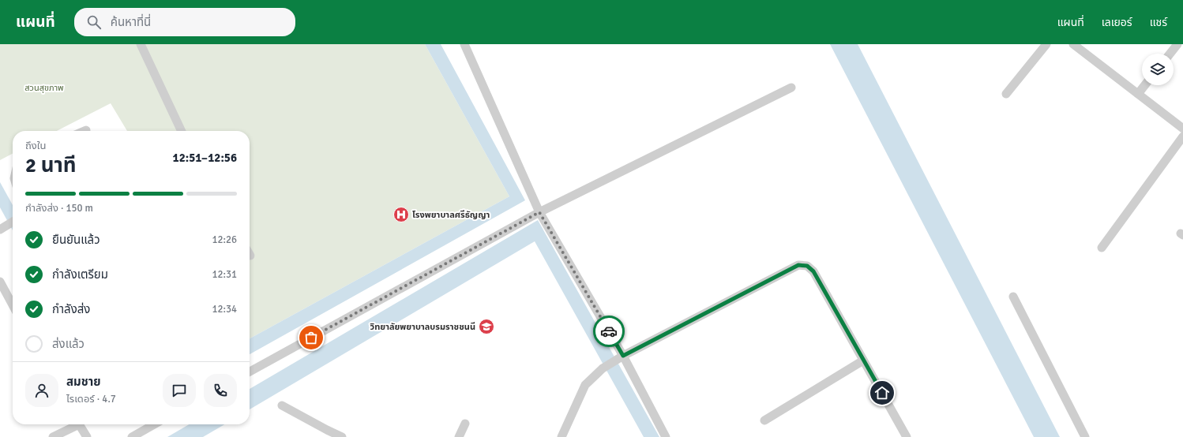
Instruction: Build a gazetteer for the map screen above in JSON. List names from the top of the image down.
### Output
{
  "parks": ["สวนสุขภาพ"],
  "places": {
    "hospital": ["โรงพยาบาลศรีธัญญา"],
    "school or university": ["วิทยาลัยพยาบาลบรมราชชนนี"]
  },
  "page": {
    "header": "แผนที่",
    "search": "ค้นหาที่นี่",
    "nav": ["แผนที่", "เลเยอร์", "แชร์"],
    "heading": ["2 นาที", "ถึงใน", "12:51–12:56"],
    "panel": ["สมชาย", "ไรเดอร์ · 4.7"],
    "bar": "กำลังส่ง · 150 m",
    "list": [
      ["ยืนยันแล้ว", "12:26"],
      ["กำลังเตรียม", "12:31"],
      ["กำลังส่ง", "12:34"],
      "ส่งแล้ว"
    ]
  }
}
